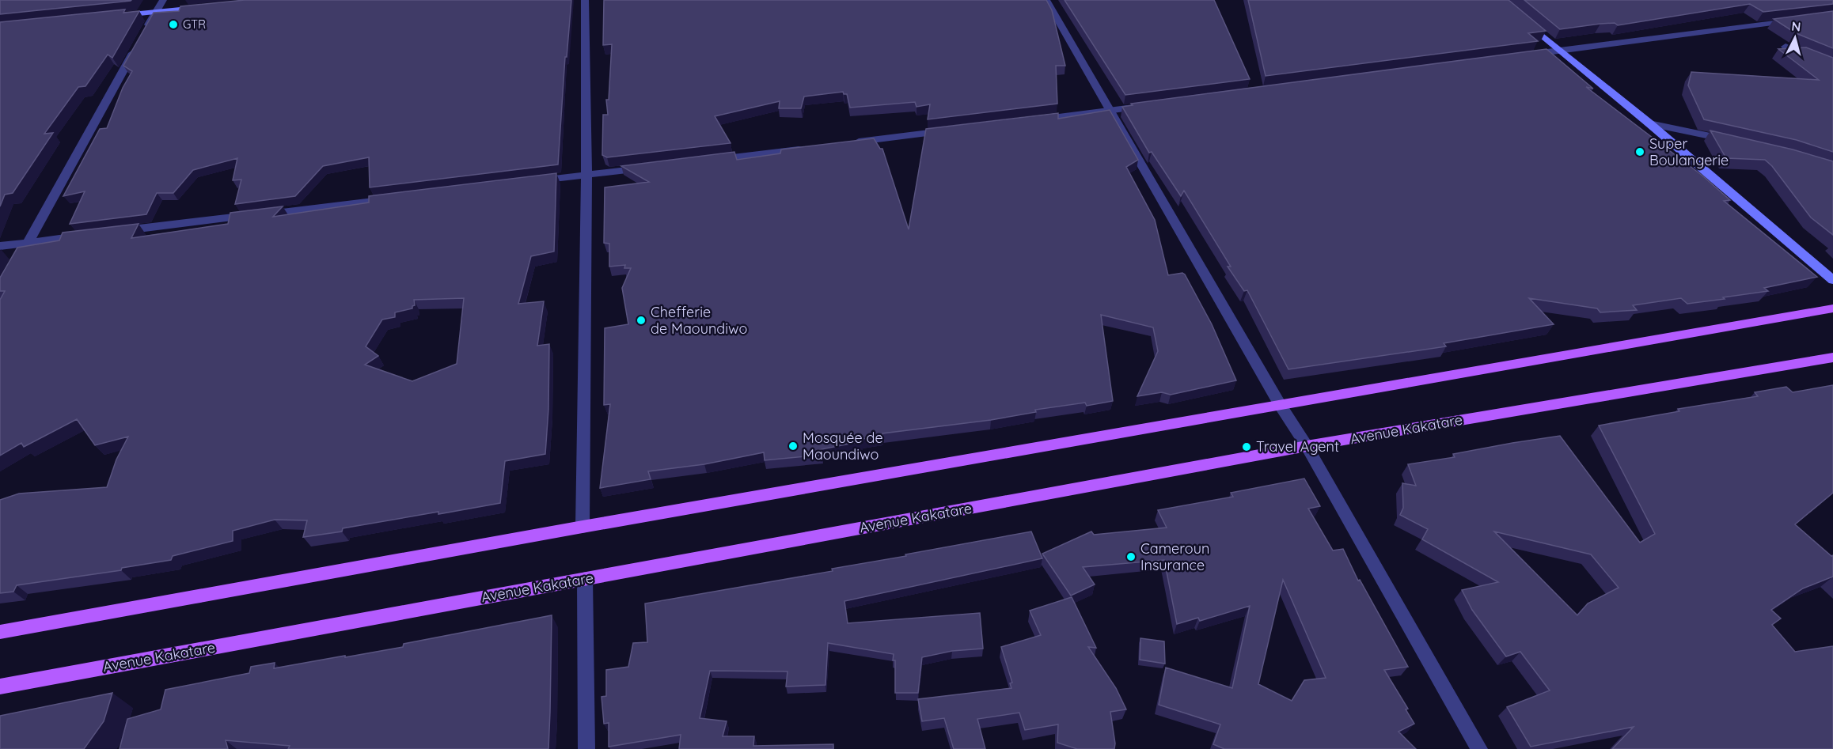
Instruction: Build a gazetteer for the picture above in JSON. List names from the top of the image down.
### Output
{
  "streets": {
    "main road": ["Avenue Kakatare"]
  },
  "places": [
    "GTR",
    "Super Boulangerie",
    "Chefferie de Maoundiwo",
    "Mosquée de Maoundiwo",
    "Travel Agent",
    "Cameroun Insurance"
  ],
  "north": "top"
}
